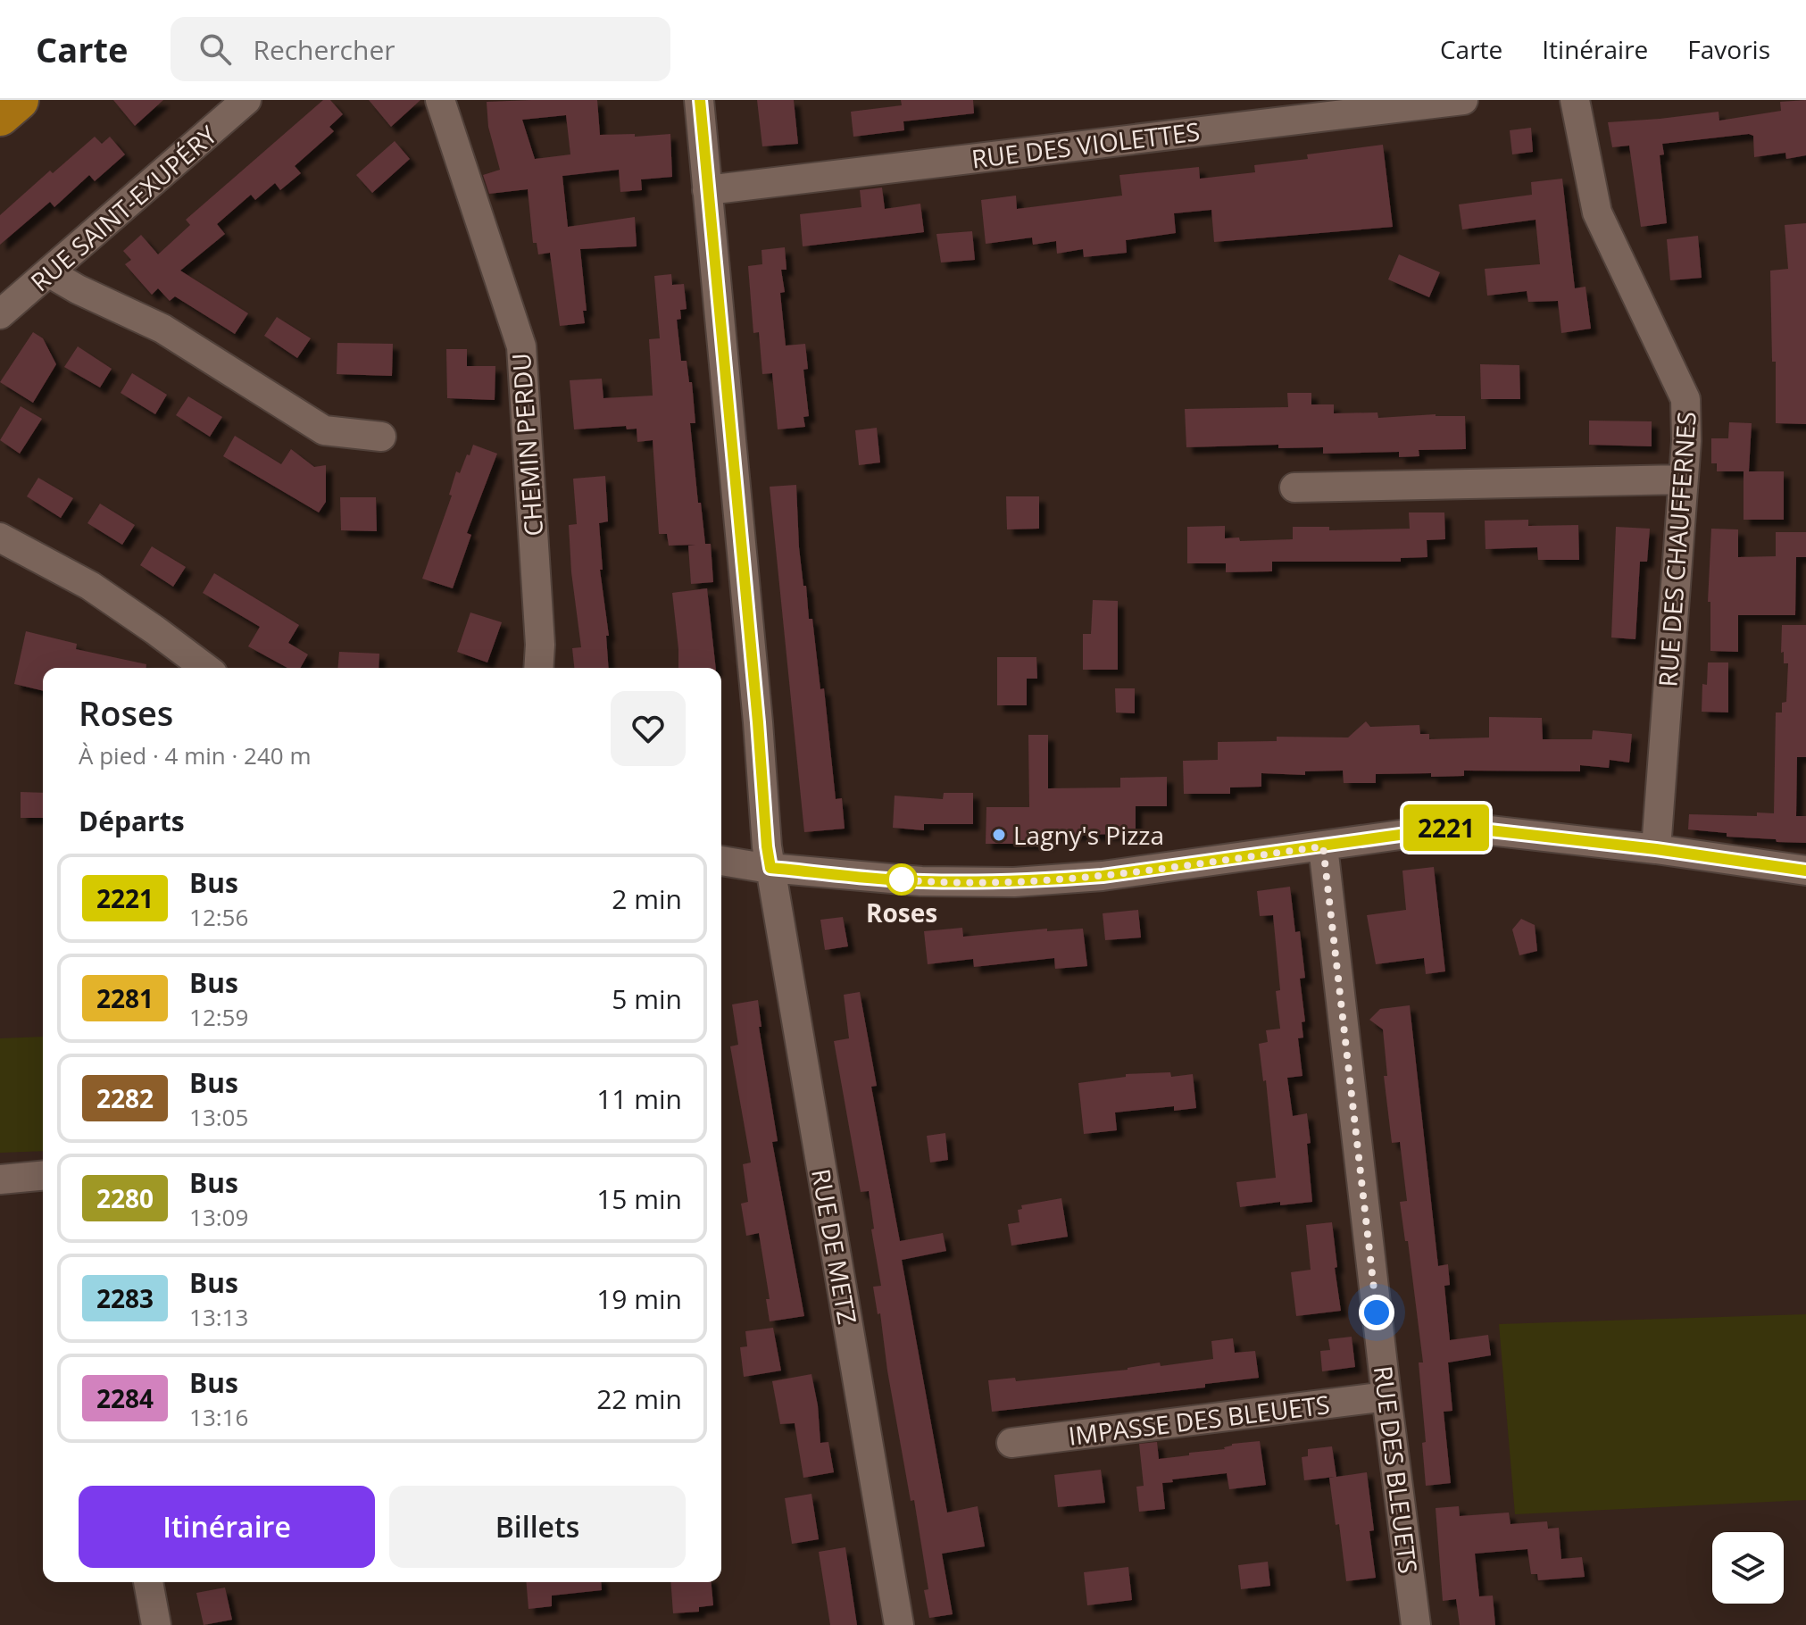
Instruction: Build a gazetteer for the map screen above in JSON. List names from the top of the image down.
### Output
{
  "streets": {
    "street": [
      "RUE DES VIOLETTES",
      "RUE SAINT-EXUPÉRY",
      "CHEMIN PERDU",
      "RUE DES CHAUFFERNES",
      "RUE DE METZ",
      "IMPASSE DES BLEUETS",
      "RUE DES BLEUETS"
    ]
  },
  "crossings": [
    ["RUE DES VIOLETTES", "RUE DE METZ"],
    ["IMPASSE DES BLEUETS", "RUE DES BLEUETS"]
  ],
  "places": ["Lagny's Pizza", "Roses"],
  "lines": ["bus line 2221"],
  "page": {
    "header": "Carte",
    "search": "Rechercher",
    "nav": ["Carte", "Itinéraire", "Favoris"],
    "on_map": "2221",
    "heading": [
      ["Roses", "À pied · 4 min · 240 m"],
      "Départs"
    ],
    "list": [
      {
        "mark": "2221",
        "name": "Bus",
        "note": "12:56",
        "value": "2 min"
      },
      {
        "mark": "2281",
        "name": "Bus",
        "note": "12:59",
        "value": "5 min"
      },
      {
        "mark": "2282",
        "name": "Bus",
        "note": "13:05",
        "value": "11 min"
      },
      {
        "mark": "2280",
        "name": "Bus",
        "note": "13:09",
        "value": "15 min"
      },
      {
        "mark": "2283",
        "name": "Bus",
        "note": "13:13",
        "value": "19 min"
      },
      {
        "mark": "2284",
        "name": "Bus",
        "note": "13:16",
        "value": "22 min"
      }
    ],
    "buttons": ["Itinéraire", "Billets"]
  }
}
